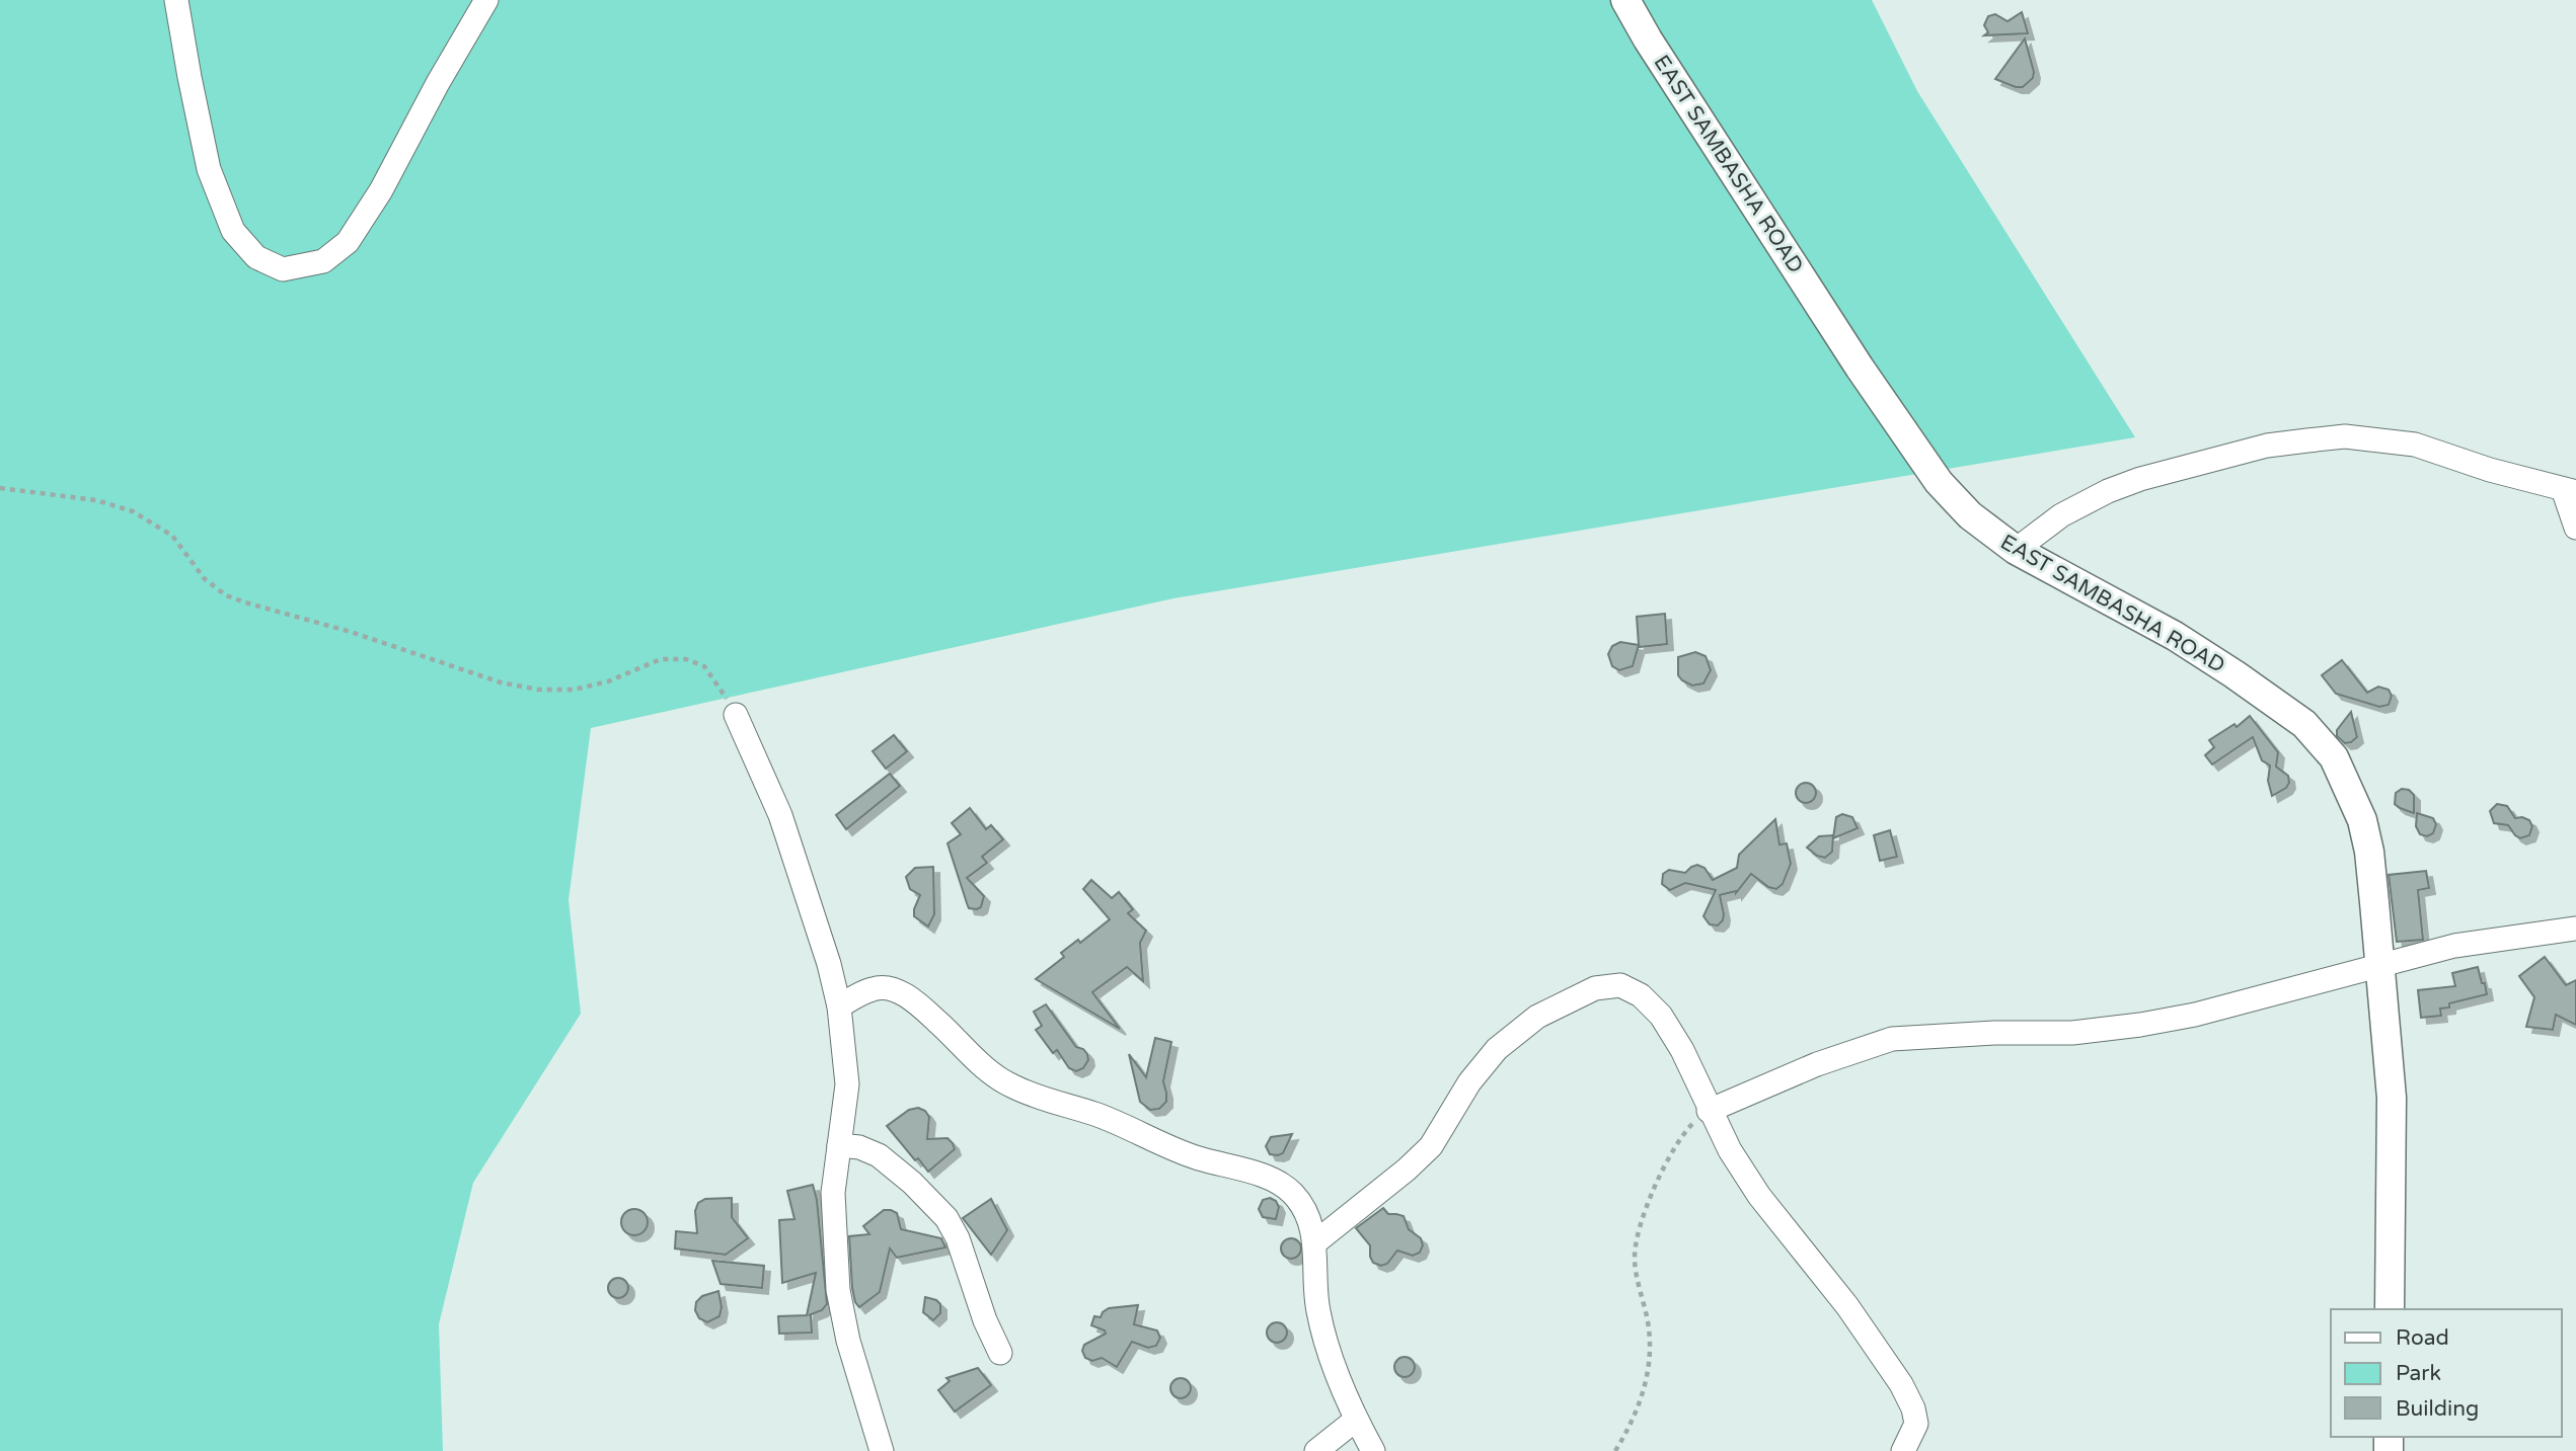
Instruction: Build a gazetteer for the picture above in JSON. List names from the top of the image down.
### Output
{
  "streets": {
    "street": ["EAST SAMBASHA ROAD"]
  },
  "legend": ["Road", "Park", "Building"]
}
